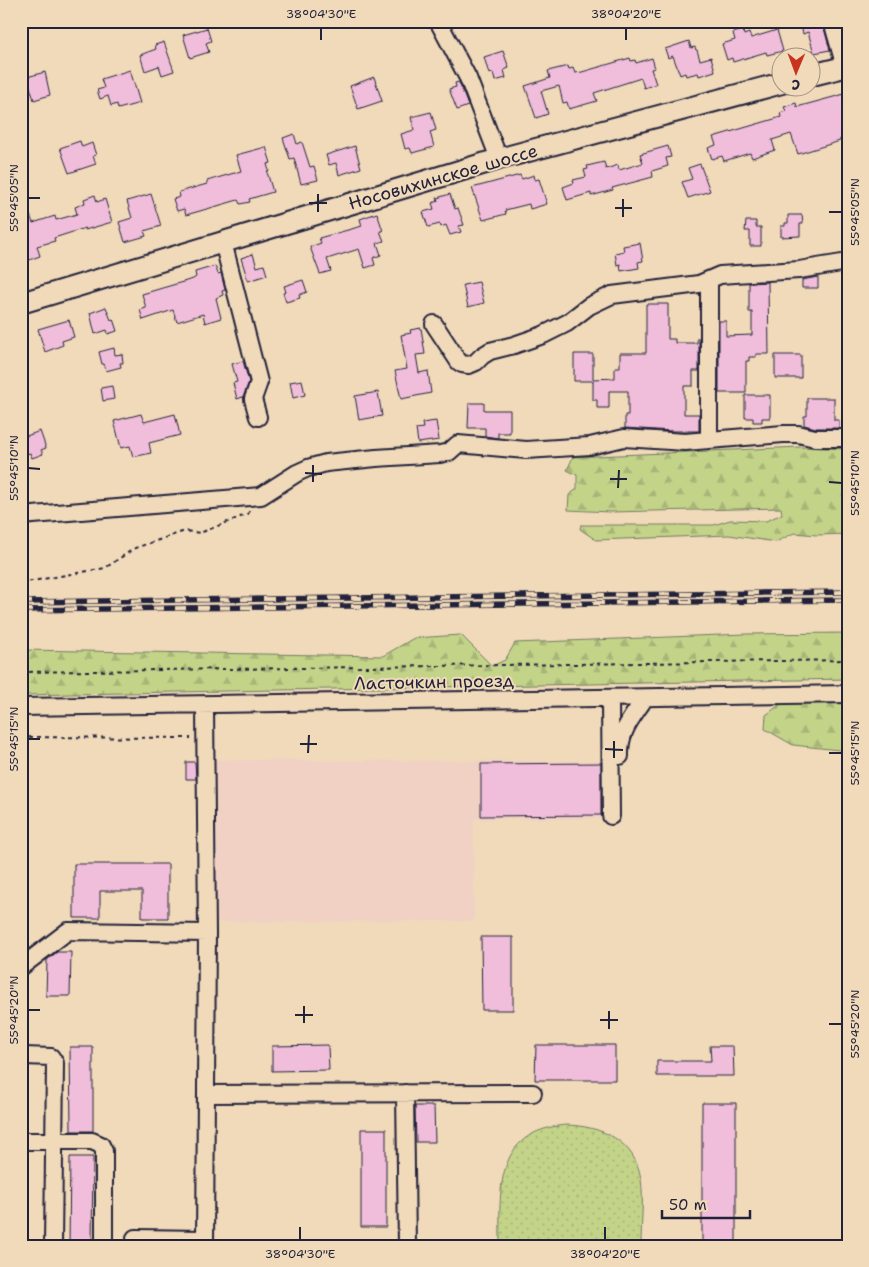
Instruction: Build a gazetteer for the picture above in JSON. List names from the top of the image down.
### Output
{
  "streets": {
    "main road": ["Носовихинское шоссе"],
    "street": ["Ласточкин проезд"]
  },
  "scale_bar": "50 m",
  "north": "bottom",
  "coordinates": [
    "38°04'30\"E",
    "38°04'20\"E",
    "55°45'05\"N",
    "55°45'10\"N",
    "55°45'15\"N",
    "55°45'20\"N"
  ]
}
